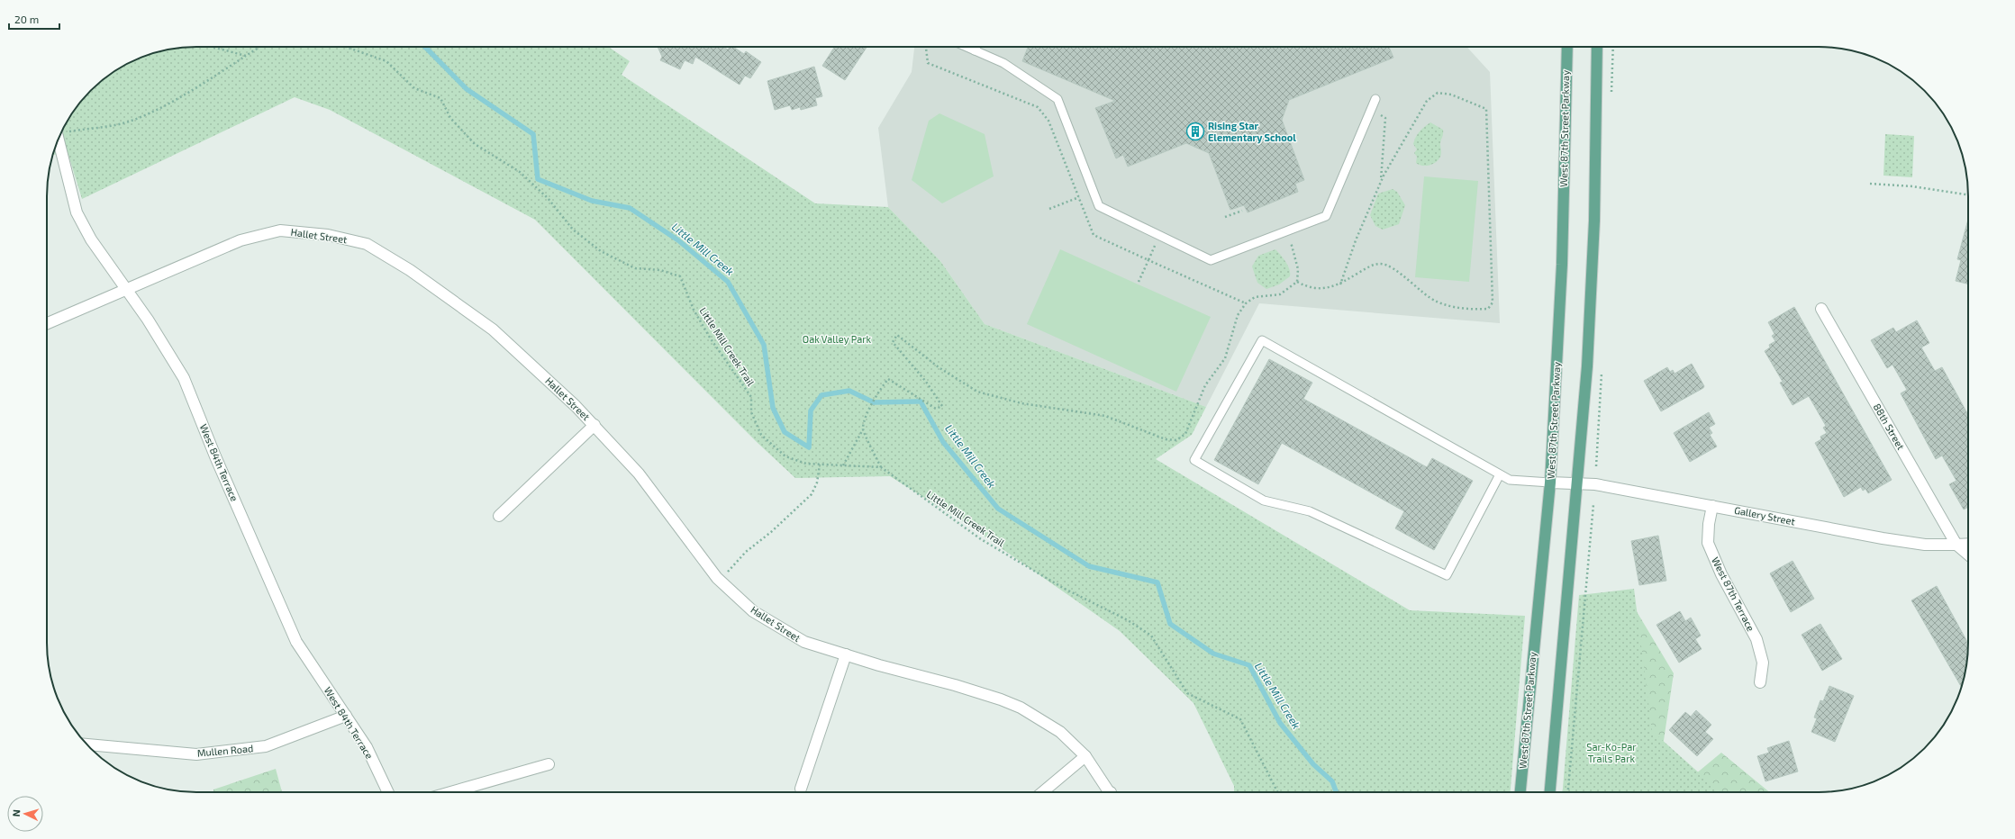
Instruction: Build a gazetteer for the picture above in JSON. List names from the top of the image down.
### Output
{
  "streets": {
    "main road": ["West 87th Street Parkway"],
    "street": [
      "Hallet Street",
      "88th Street",
      "West 84th Terrace",
      "Gallery Street",
      "West 87th Terrace",
      "Mullen Road"
    ],
    "path": ["Little Mill Creek Trail"]
  },
  "crossings": [
    ["West 87th Street Parkway", "Gallery Street"],
    ["Hallet Street", "West 84th Terrace"],
    ["88th Street", "Gallery Street"],
    ["West 84th Terrace", "Mullen Road"],
    ["Gallery Street", "West 87th Terrace"]
  ],
  "water": ["Little Mill Creek"],
  "parks": ["Oak Valley Park", "Sar-Ko-Par Trails Park"],
  "places": {
    "building": ["Rising Star Elementary School"]
  },
  "scale_bar": "20 m",
  "north": "left"
}
